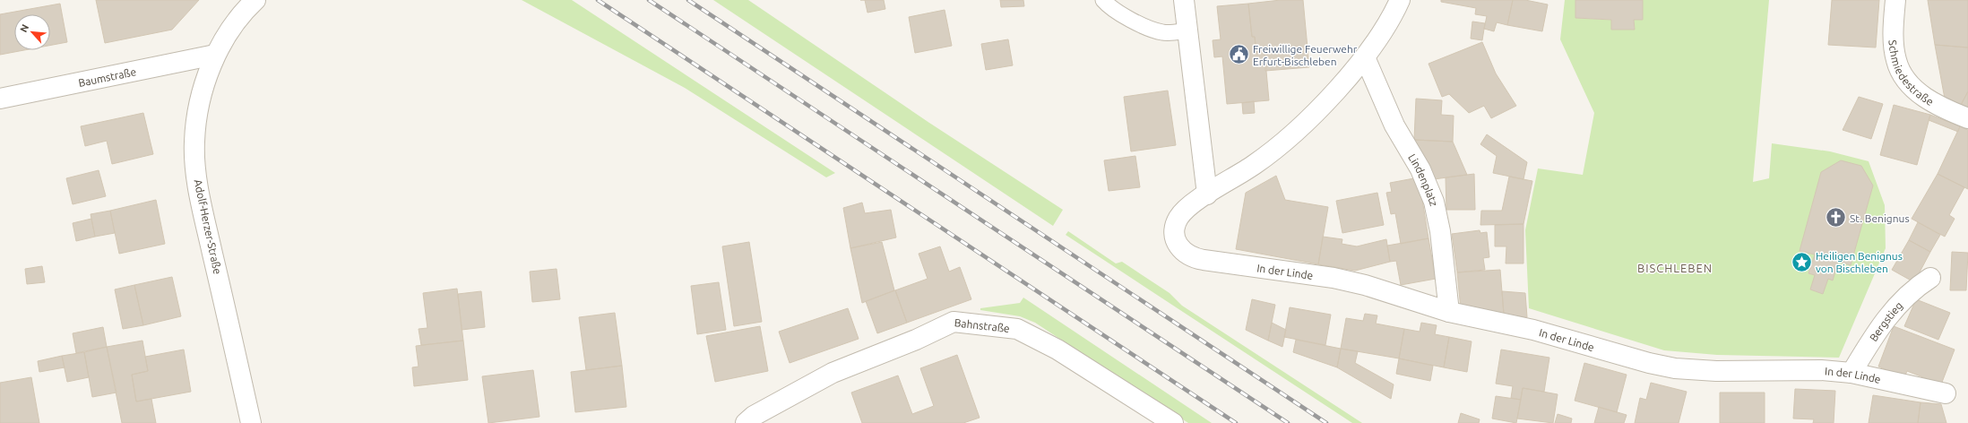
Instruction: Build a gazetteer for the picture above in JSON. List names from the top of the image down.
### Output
{
  "streets": {
    "street": [
      "Schmiedestraße",
      "Baumstraße",
      "Lindenplatz",
      "Adolf-Herzer-Straße",
      "In der Linde",
      "Bergstieg",
      "Bahnstraße"
    ]
  },
  "crossings": [
    ["Baumstraße", "Adolf-Herzer-Straße"],
    ["Lindenplatz", "In der Linde"],
    ["In der Linde", "Bergstieg"]
  ],
  "districts": ["BISCHLEBEN"],
  "places": {
    "public building": ["Freiwillige Feuerwehr Erfurt-Bischleben"],
    "church": ["St. Benignus"],
    "place": ["Heiligen Benignus von Bischleben"]
  },
  "north": "top left"
}
